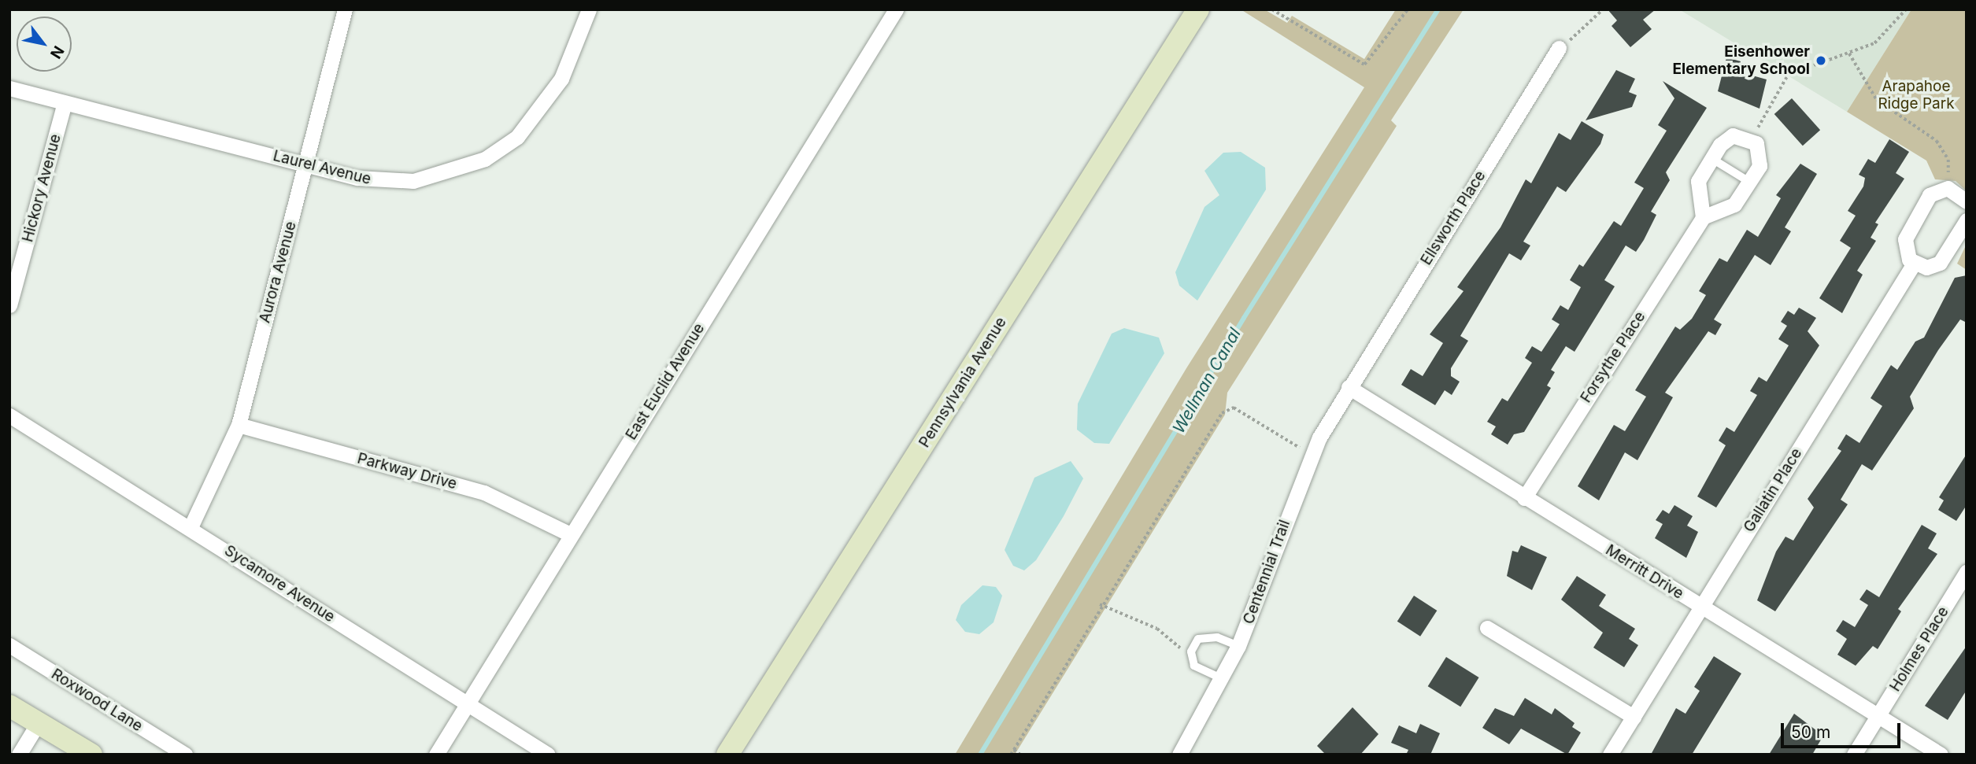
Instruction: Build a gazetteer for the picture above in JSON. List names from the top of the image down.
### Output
{
  "streets": {
    "street": [
      "Laurel Avenue",
      "Hickory Avenue",
      "Ellsworth Place",
      "Aurora Avenue",
      "Forsythe Place",
      "East Euclid Avenue",
      "Pennsylvania Avenue",
      "Parkway Drive",
      "Gallatin Place",
      "Centennial Trail",
      "Merritt Drive",
      "Sycamore Avenue",
      "Holmes Place",
      "Roxwood Lane"
    ]
  },
  "crossings": [
    ["Laurel Avenue", "Hickory Avenue"],
    ["Laurel Avenue", "Aurora Avenue"],
    ["Ellsworth Place", "Centennial Trail"],
    ["Ellsworth Place", "Merritt Drive"],
    ["Aurora Avenue", "Parkway Drive"],
    ["Aurora Avenue", "Sycamore Avenue"],
    ["Forsythe Place", "Merritt Drive"],
    ["East Euclid Avenue", "Parkway Drive"],
    ["East Euclid Avenue", "Sycamore Avenue"],
    ["Gallatin Place", "Merritt Drive"],
    ["Centennial Trail", "Merritt Drive"],
    ["Merritt Drive", "Holmes Place"]
  ],
  "water": ["Wellman Canal"],
  "parks": ["Arapahoe Ridge Park"],
  "places": ["Eisenhower Elementary School"],
  "scale_bar": "50 m",
  "north": "bottom right"
}
